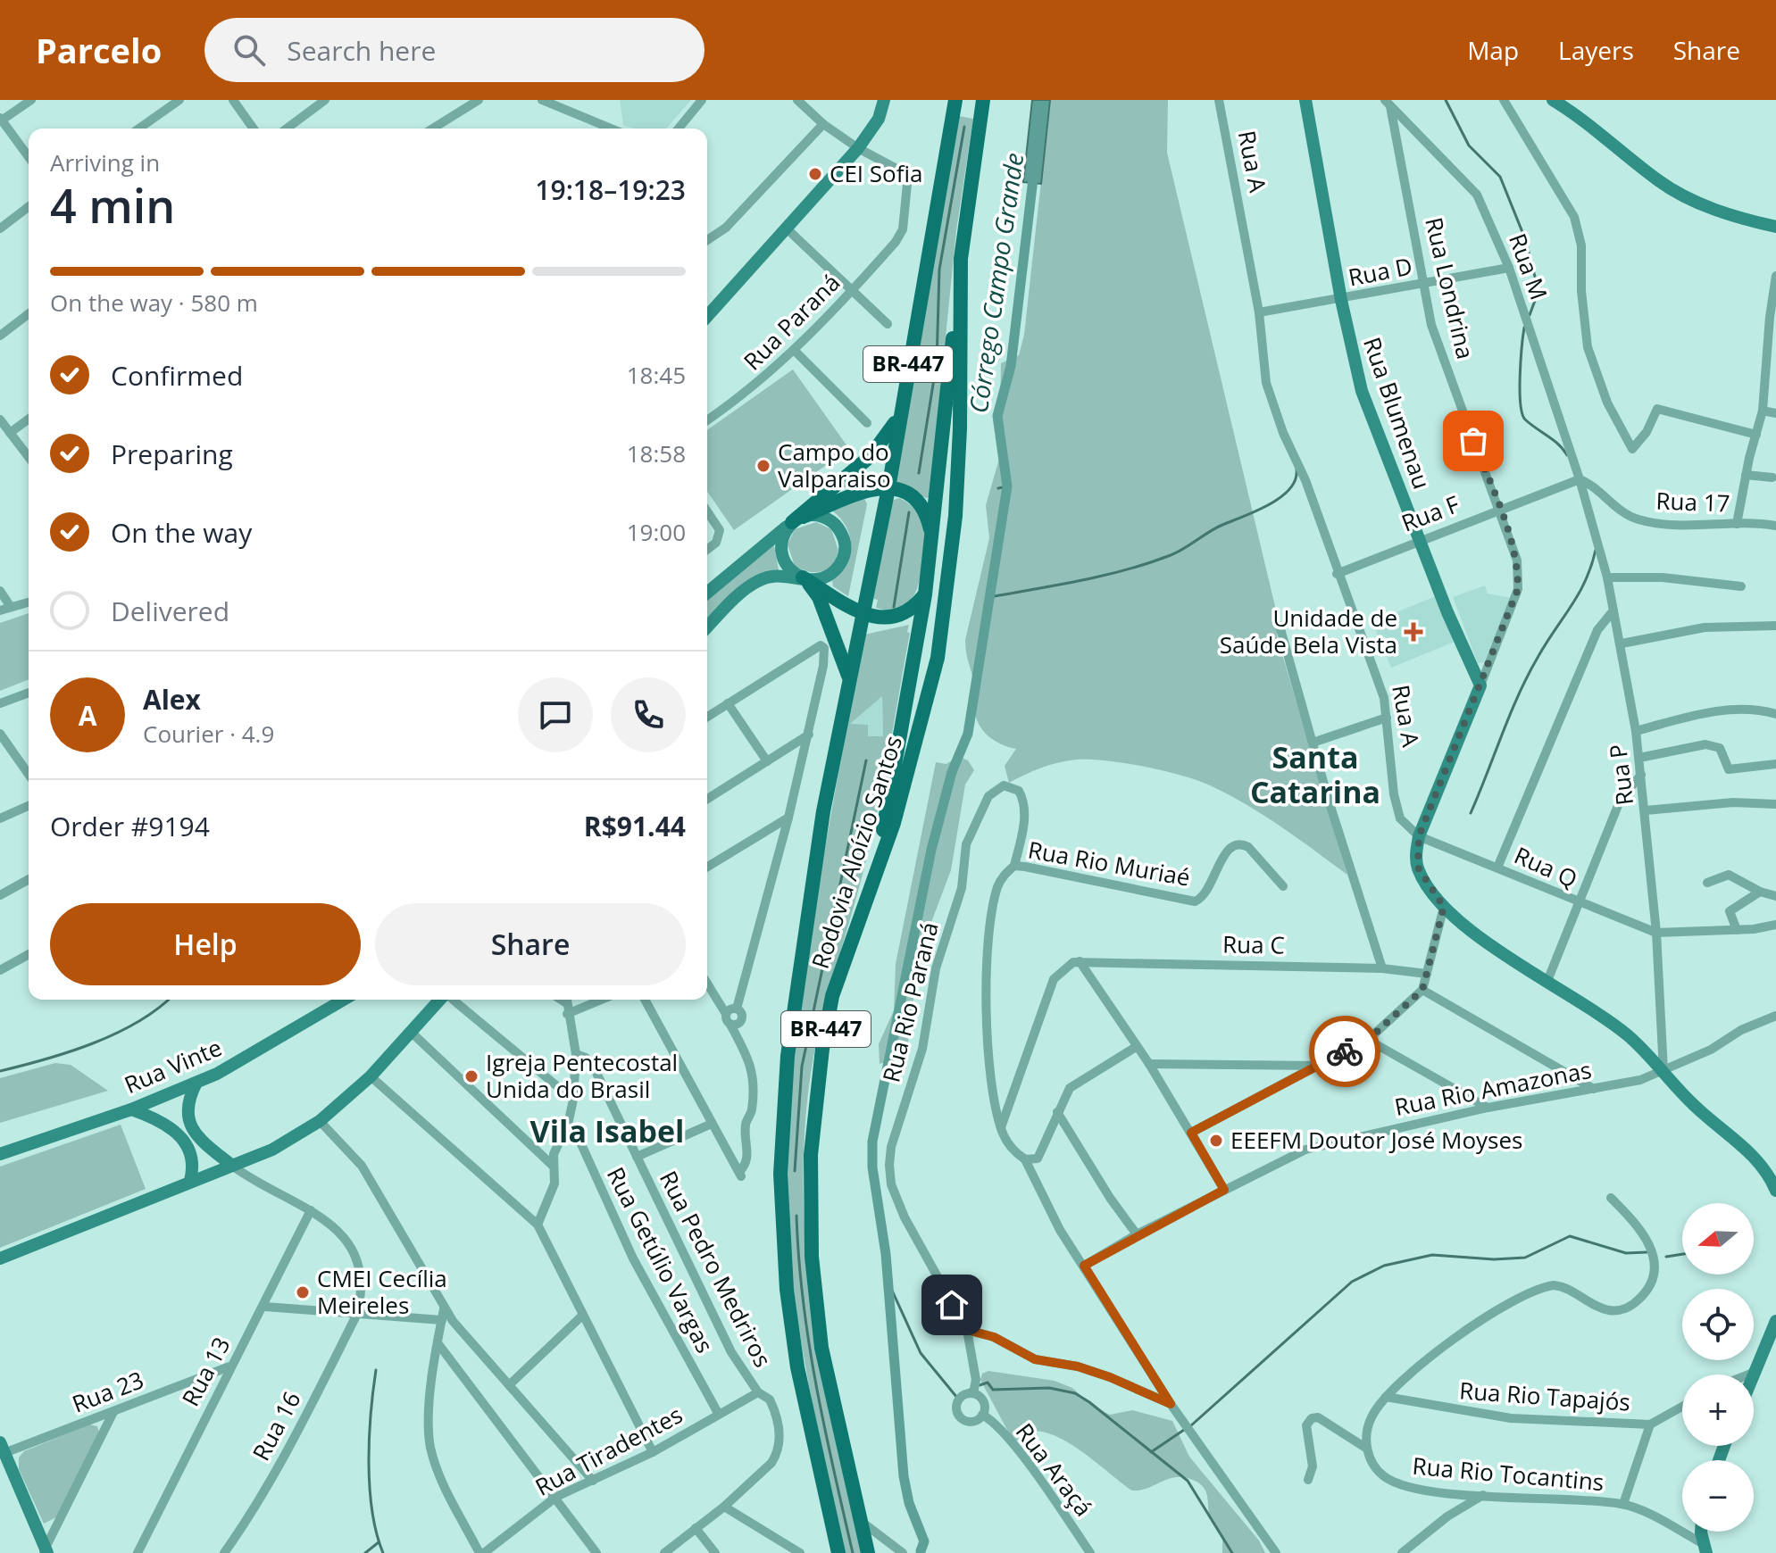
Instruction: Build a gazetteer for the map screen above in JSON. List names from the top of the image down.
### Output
{
  "streets": {
    "main road": ["BR-447", "Rodovia Aloízio Santos"],
    "street": [
      "Rua A",
      "Rua M",
      "Rua D",
      "Rua Londrina",
      "Rua Paraná",
      "Rua Blumenau",
      "Rua 17",
      "Rua F",
      "Rua P",
      "Rua Rio Muriaé",
      "Rua Q",
      "Rua C",
      "Rua Rio Paraná",
      "Rua Vinte",
      "Rua Rio Amazonas",
      "Rua Getúlio Vargas",
      "Rua Pedro Medriros",
      "Rua 13",
      "Rua 23",
      "Rua Rio Tapajós",
      "Rua 16",
      "Rua Tiradentes",
      "Rua Araçá",
      "Rua Rio Tocantins"
    ]
  },
  "crossings": [
    ["Rua A", "Rua D"],
    ["Rua A", "Rua Londrina"],
    ["Rua A", "Rua F"],
    ["Rua A", "Rua Q"],
    ["Rua M", "Rua D"],
    ["Rua M", "Rua Londrina"],
    ["Rua M", "Rua 17"],
    ["Rua M", "Rua F"],
    ["Rua M", "Rua P"],
    ["Rua D", "Rua Londrina"],
    ["Rua D", "Rua Blumenau"],
    ["Rua Londrina", "Rua Blumenau"],
    ["Rua Londrina", "Rua F"],
    ["Rua Londrina", "Rua Q"],
    ["Rua Blumenau", "Rua F"],
    ["Rua 17", "Rua F"],
    ["Rua 17", "Rua P"],
    ["Rua F", "Rua P"],
    ["Rua P", "Rua Q"],
    ["Rua P", "Rua Rio Amazonas"],
    ["Rua Rio Muriaé", "Rua Rio Paraná"],
    ["Rua Rio Muriaé", "Rua Rio Amazonas"],
    ["Rua Rio Paraná", "Rua Araçá"],
    ["Rua Getúlio Vargas", "Rua Tiradentes"],
    ["Rua Pedro Medriros", "Rua Tiradentes"],
    ["Rua 13", "Rua 23"]
  ],
  "districts": ["Santa Catarina", "Vila Isabel"],
  "water": ["Córrego Campo Grande"],
  "places": {
    "other": [
      "CEI Sofia",
      "Campo do Valparaiso",
      "Igreja Pentecostal Unida do Brasil",
      "EEEFM Doutor José Moyses",
      "CMEI Cecília Meireles"
    ],
    "health": ["Unidade de Saúde Bela Vista"]
  },
  "north": "left",
  "page": {
    "header": "Parcelo",
    "search": "Search here",
    "nav": ["Map", "Layers", "Share"],
    "heading": ["4 min", "Arriving in", "19:18–19:23"],
    "panel": [
      "Alex",
      "Courier · 4.9",
      "Order #9194",
      "R$91.44"
    ],
    "bar": "On the way · 580 m",
    "list": [
      ["Confirmed", "18:45"],
      ["Preparing", "18:58"],
      ["On the way", "19:00"],
      "Delivered"
    ],
    "round": "A",
    "buttons": ["Help", "Share"],
    "map_buttons": ["+", "−"]
  }
}
